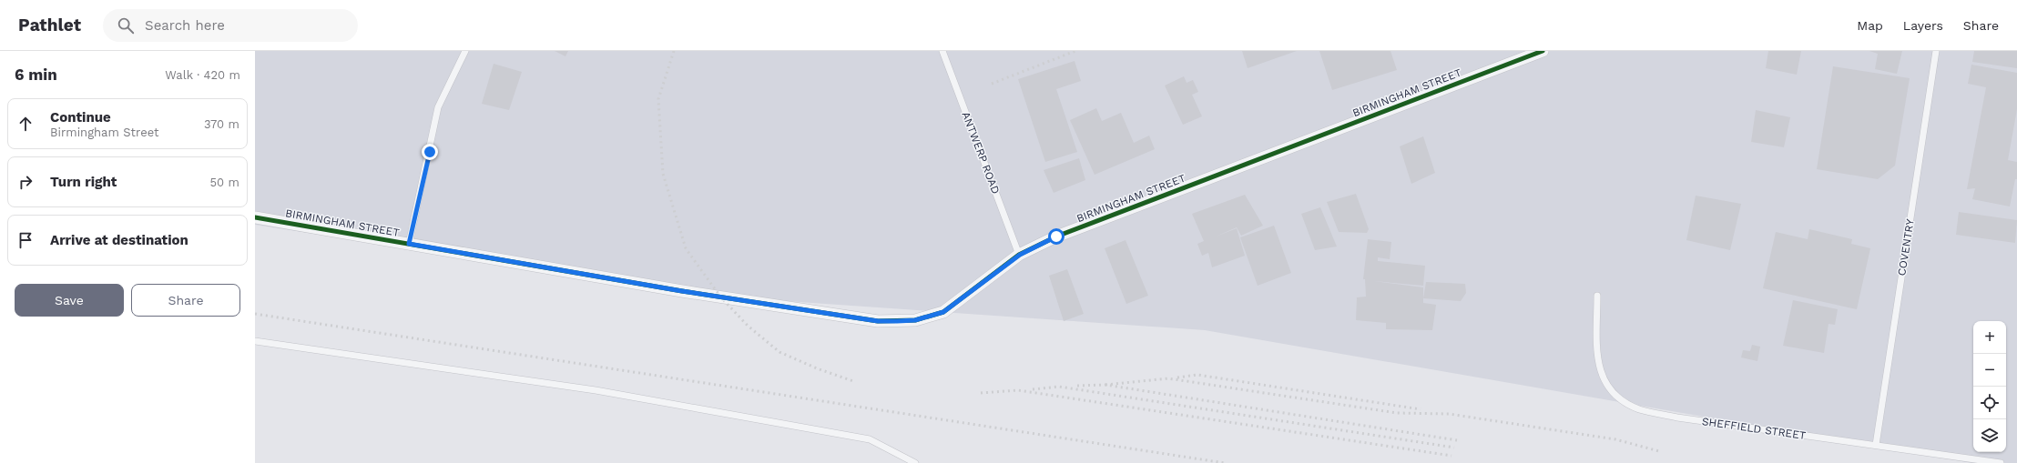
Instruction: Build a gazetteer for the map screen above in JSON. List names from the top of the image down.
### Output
{
  "streets": {
    "street": ["BIRMINGHAM STREET"],
    "lane": ["ANTWERP ROAD", "COVENTRY", "SHEFFIELD STREET"]
  },
  "crossings": [
    ["BIRMINGHAM STREET", "ANTWERP ROAD"],
    ["COVENTRY", "SHEFFIELD STREET"]
  ],
  "page": {
    "header": "Pathlet",
    "search": "Search here",
    "nav": ["Map", "Layers", "Share"],
    "heading": ["6 min", "Walk · 420 m"],
    "list": [
      ["Continue", "Birmingham Street", "370 m"],
      ["Turn right", "50 m"],
      "Arrive at destination"
    ],
    "buttons": ["Save", "Share"],
    "map_buttons": ["+", "−"]
  }
}
